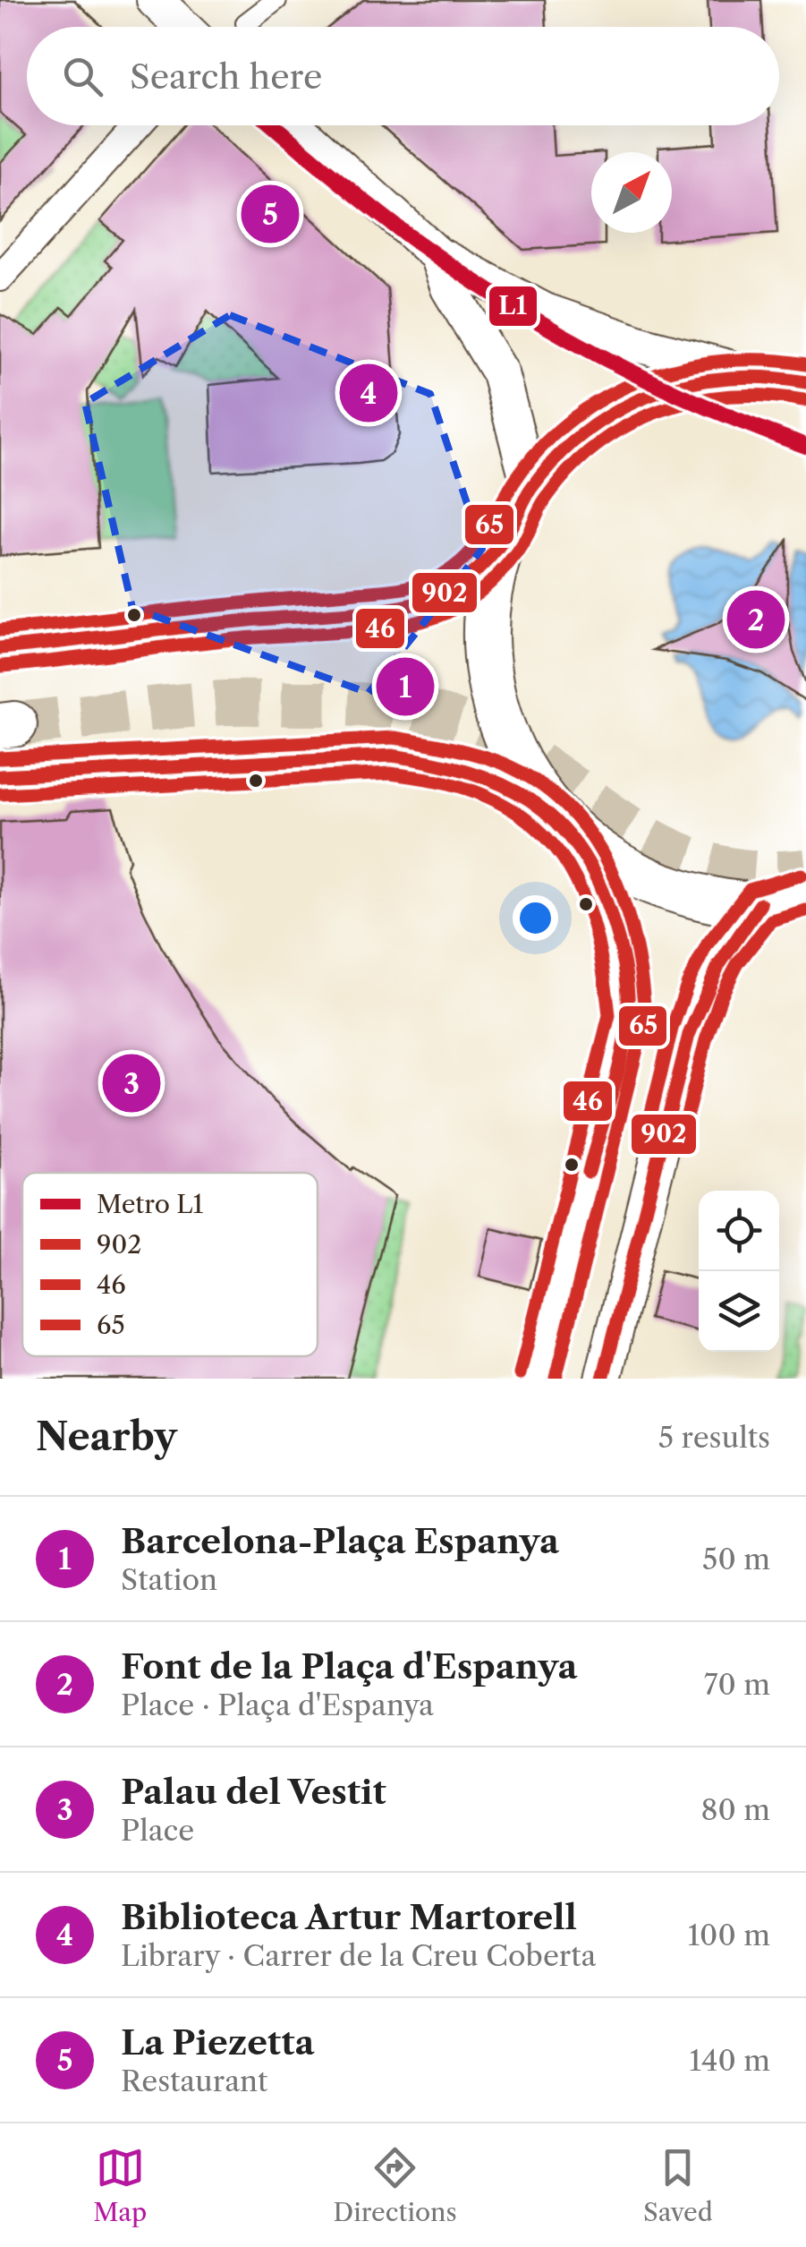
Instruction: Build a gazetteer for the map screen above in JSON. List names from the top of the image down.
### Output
{
  "lines": [
    "metro line L1",
    "transit line 65",
    "transit line 902",
    "transit line 46"
  ],
  "legend": [
    "Metro L1",
    "902",
    "46",
    "65"
  ],
  "north": "top right",
  "page": {
    "search": "Search here",
    "pins": [
      "5",
      "4",
      "2",
      "1",
      "3"
    ],
    "heading": ["Nearby", "5 results"],
    "list": [
      {
        "mark": "1",
        "name": "Barcelona-Plaça Espanya",
        "note": "Station",
        "value": "50 m"
      },
      {
        "mark": "2",
        "name": "Font de la Plaça d'Espanya",
        "note": "Place · Plaça d'Espanya",
        "value": "70 m"
      },
      {
        "mark": "3",
        "name": "Palau del Vestit",
        "note": "Place",
        "value": "80 m"
      },
      {
        "mark": "4",
        "name": "Biblioteca Artur Martorell",
        "note": "Library · Carrer de la Creu Coberta",
        "value": "100 m"
      },
      {
        "mark": "5",
        "name": "La Piezetta",
        "note": "Restaurant",
        "value": "140 m"
      }
    ],
    "nav": ["Map", "Directions", "Saved"]
  }
}
